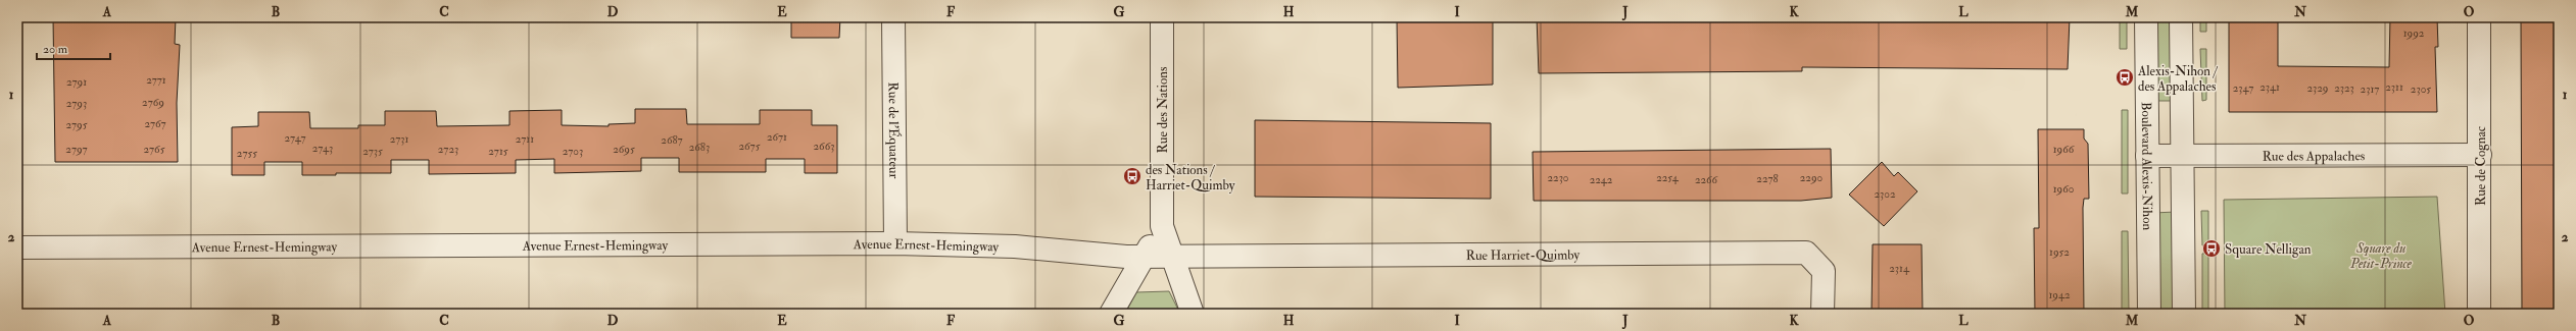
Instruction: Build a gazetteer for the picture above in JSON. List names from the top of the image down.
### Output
{
  "streets": {
    "street": [
      "Rue des Nations",
      "Rue de l'Équateur",
      "Rue des Appalaches",
      "Boulevard Alexis-Nihon",
      "Rue de Cognac",
      "Avenue Ernest-Hemingway",
      "Rue Harriet-Quimby"
    ]
  },
  "crossings": [
    ["Rue de l'Équateur", "Avenue Ernest-Hemingway"],
    ["Rue des Appalaches", "Boulevard Alexis-Nihon"],
    ["Rue des Appalaches", "Rue de Cognac"],
    ["Avenue Ernest-Hemingway", "Rue Harriet-Quimby"]
  ],
  "parks": ["Square du Petit-Prince"],
  "places": {
    "bus stop": ["Alexis-Nihon / des Appalaches", "des Nations / Harriet-Quimby", "Square Nelligan"]
  },
  "house_numbers": [
    "1992",
    "2771",
    "2791",
    "2341",
    "2311",
    "2347",
    "2329",
    "2323",
    "2317",
    "2305",
    "2769",
    "2793",
    "2767",
    "2795",
    "2671",
    "2747",
    "2731",
    "2711",
    "2687",
    "2675",
    "2663",
    "2683",
    "2743",
    "2797",
    "2765",
    "2723",
    "2695",
    "1966",
    "2735",
    "2715",
    "2703",
    "2755",
    "2230",
    "2254",
    "2290",
    "2278",
    "2242",
    "2266",
    "1960",
    "2302",
    "1952",
    "2314",
    "1942"
  ],
  "scale_bar": "20 m",
  "grid": {
    "columns": [
      "A",
      "B",
      "C",
      "D",
      "E",
      "F",
      "G",
      "H",
      "I",
      "J",
      "K",
      "L",
      "M",
      "N",
      "O"
    ],
    "rows": ["1", "2"]
  }
}
